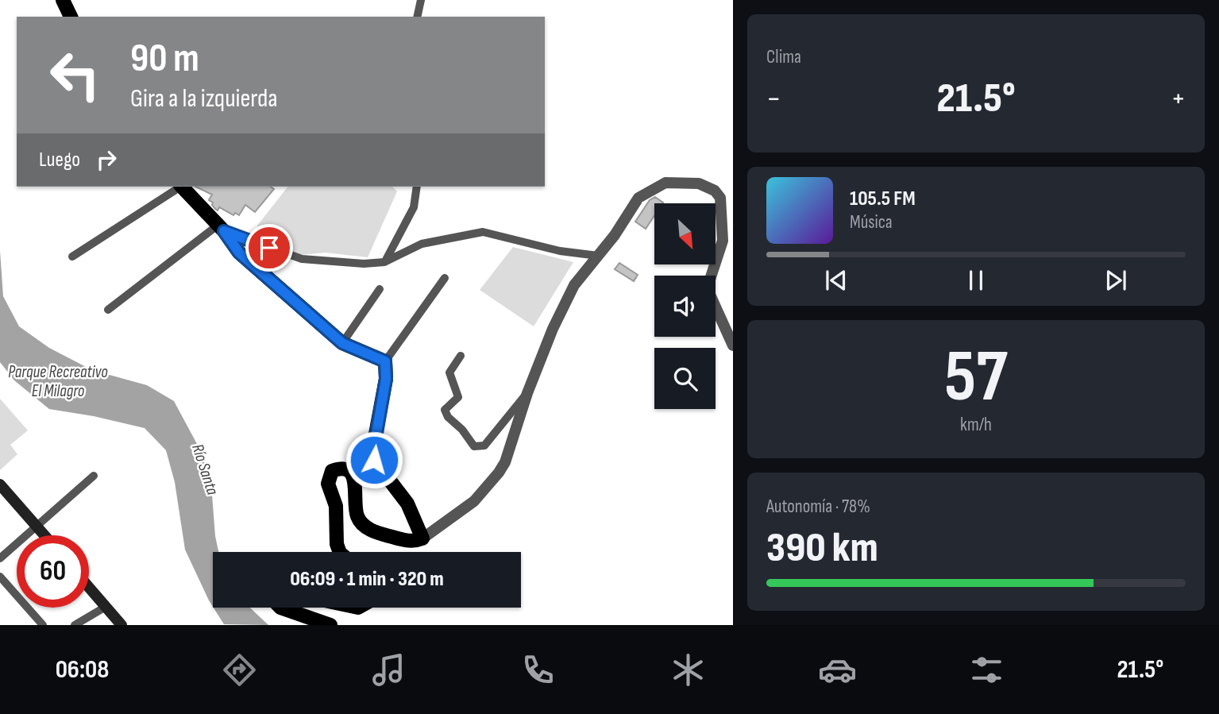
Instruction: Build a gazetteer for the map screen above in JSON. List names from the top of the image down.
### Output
{
  "water": ["Parque Recreativo El Milagro", "Río Santa"],
  "north": "bottom right",
  "page": {
    "tile": [
      "Clima",
      ["57", "km/h"],
      ["Autonomía · 78%", "390 km"]
    ],
    "turn": ["90 m", "Gira a la izquierda"],
    "heat": ["−", "21.5°", "+"],
    "then": "Luego",
    "song": ["105.5 FM", "Música"],
    "limit": "60",
    "trip": "06:09 · 1 min · 320 m",
    "tabs": ["06:08", "21.5°"]
  }
}
